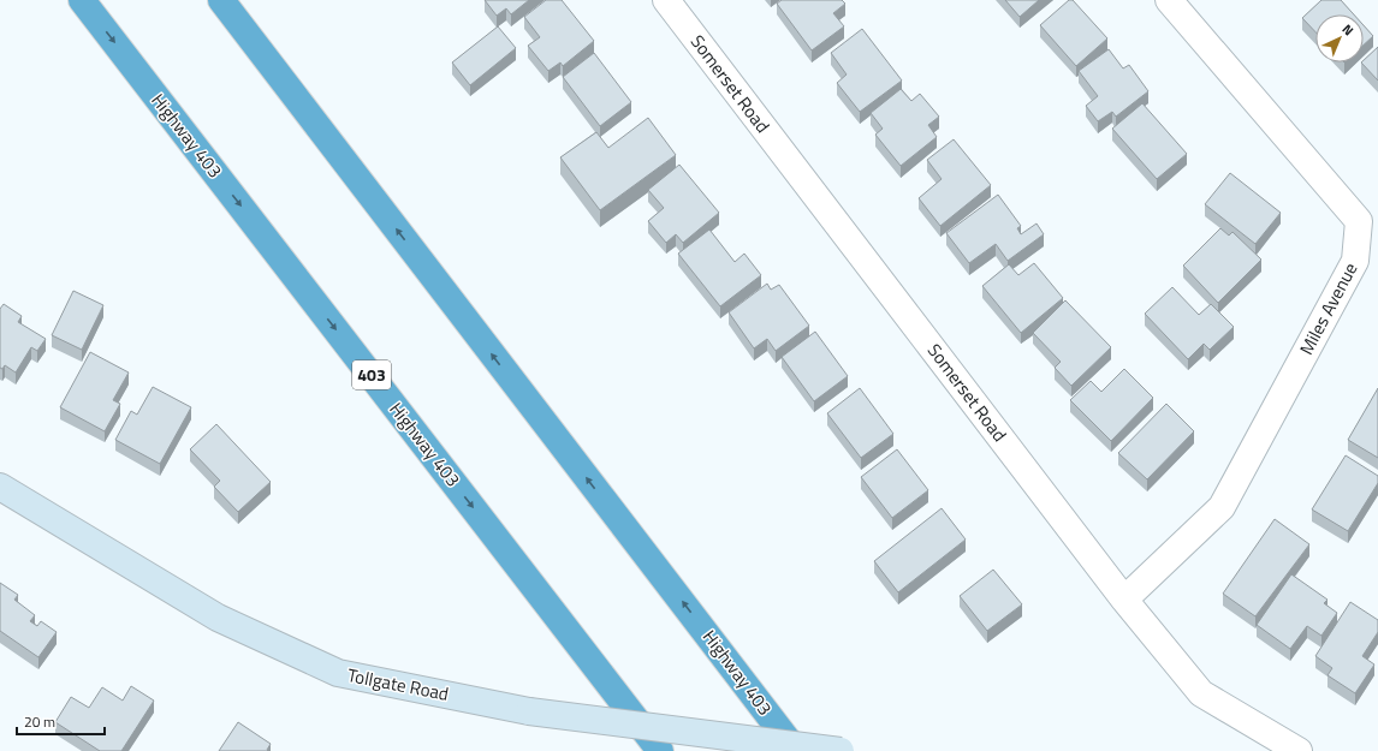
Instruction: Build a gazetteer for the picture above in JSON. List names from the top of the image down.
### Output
{
  "streets": {
    "highway": ["Highway 403", "403"],
    "main road": ["Tollgate Road"],
    "street": ["Somerset Road", "Miles Avenue"]
  },
  "crossings": [
    ["Somerset Road", "Miles Avenue"]
  ],
  "scale_bar": "20 m",
  "north": "top right"
}
